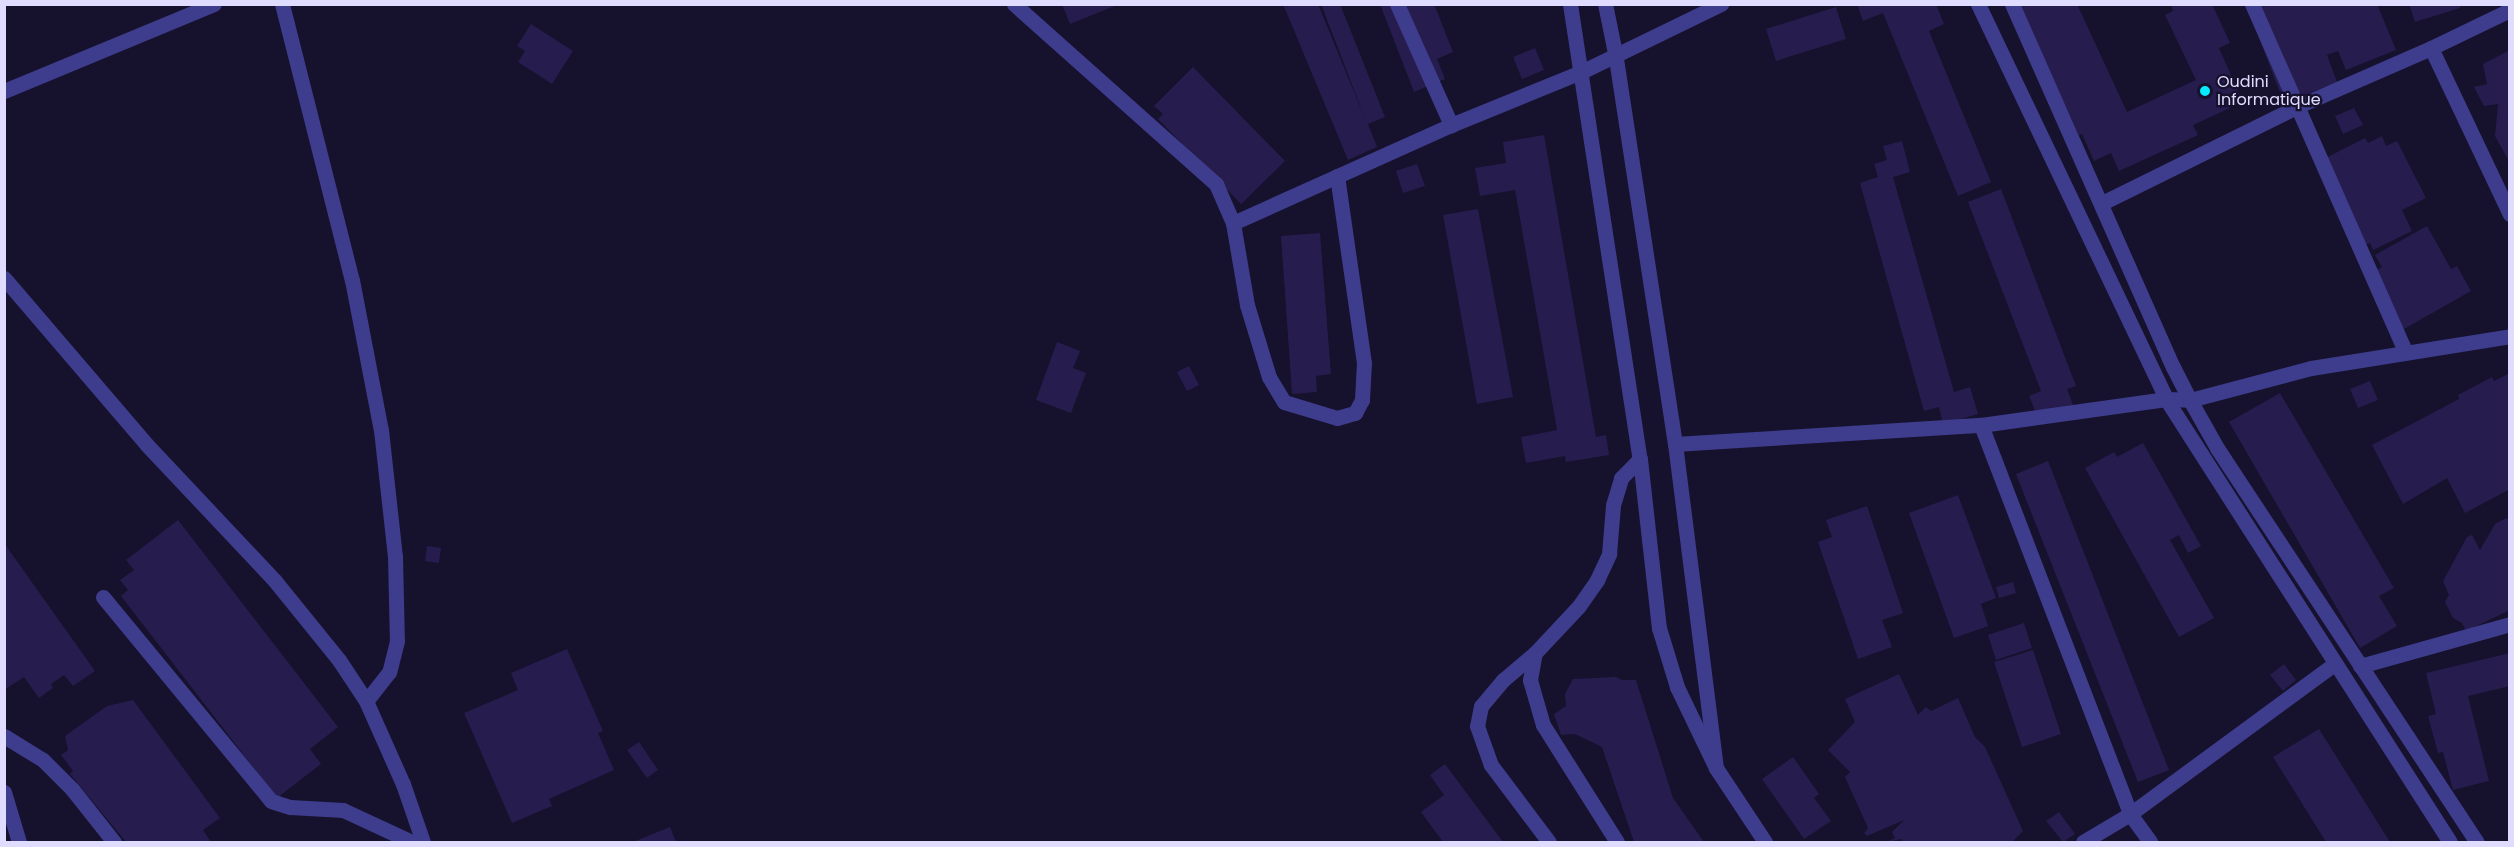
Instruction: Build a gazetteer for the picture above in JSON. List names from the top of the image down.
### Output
{
  "places": ["Oudini Informatique"]
}
